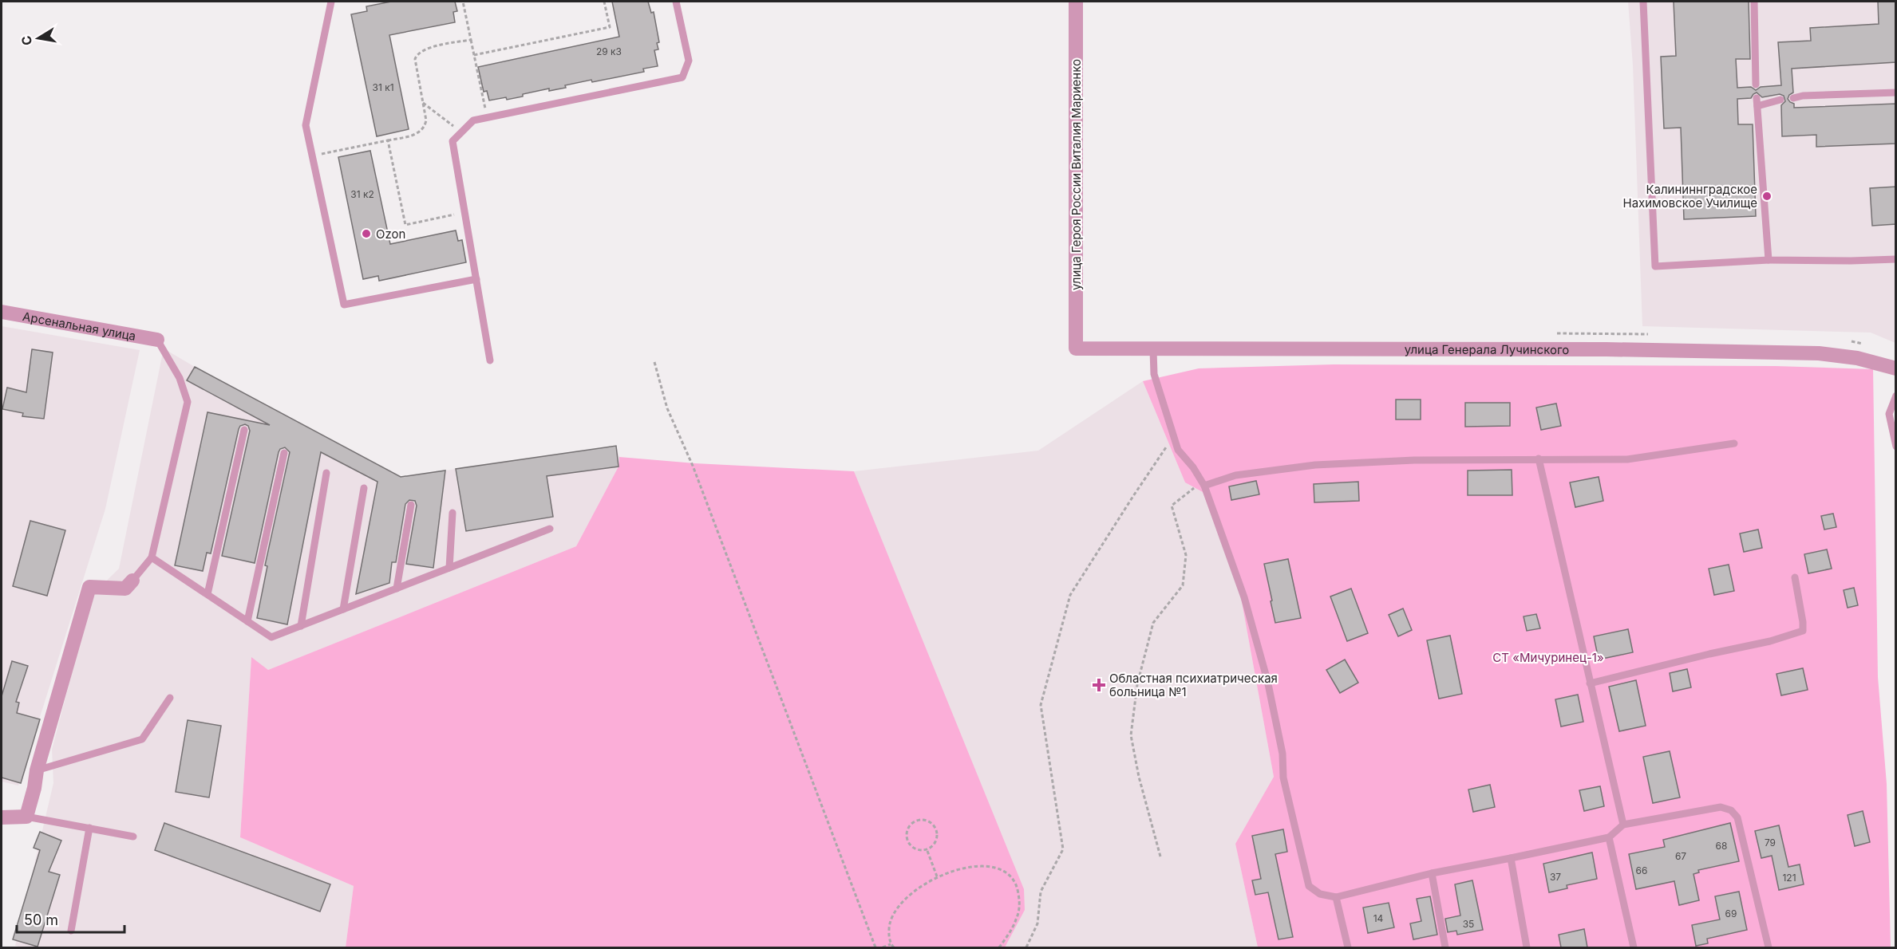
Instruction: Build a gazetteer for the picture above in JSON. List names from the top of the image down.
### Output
{
  "streets": {
    "street": ["улица Героя России Виталия Мариенко", "Арсенальная улица", "улица Генерала Лучинского"]
  },
  "crossings": [
    ["улица Героя России Виталия Мариенко", "улица Генерала Лучинского"]
  ],
  "parks": ["СТ «Мичуринец-1»"],
  "places": {
    "other": ["Калининнградское Нахимовское Училище", "Ozon"],
    "health": ["Областная психиатрическая больница №1"]
  },
  "house_numbers": [
    "29 к3",
    "31 к1",
    "31 к2",
    "79",
    "68",
    "67",
    "66",
    "37",
    "121",
    "69",
    "14",
    "35"
  ],
  "scale_bar": "50 m",
  "north": "left"
}
